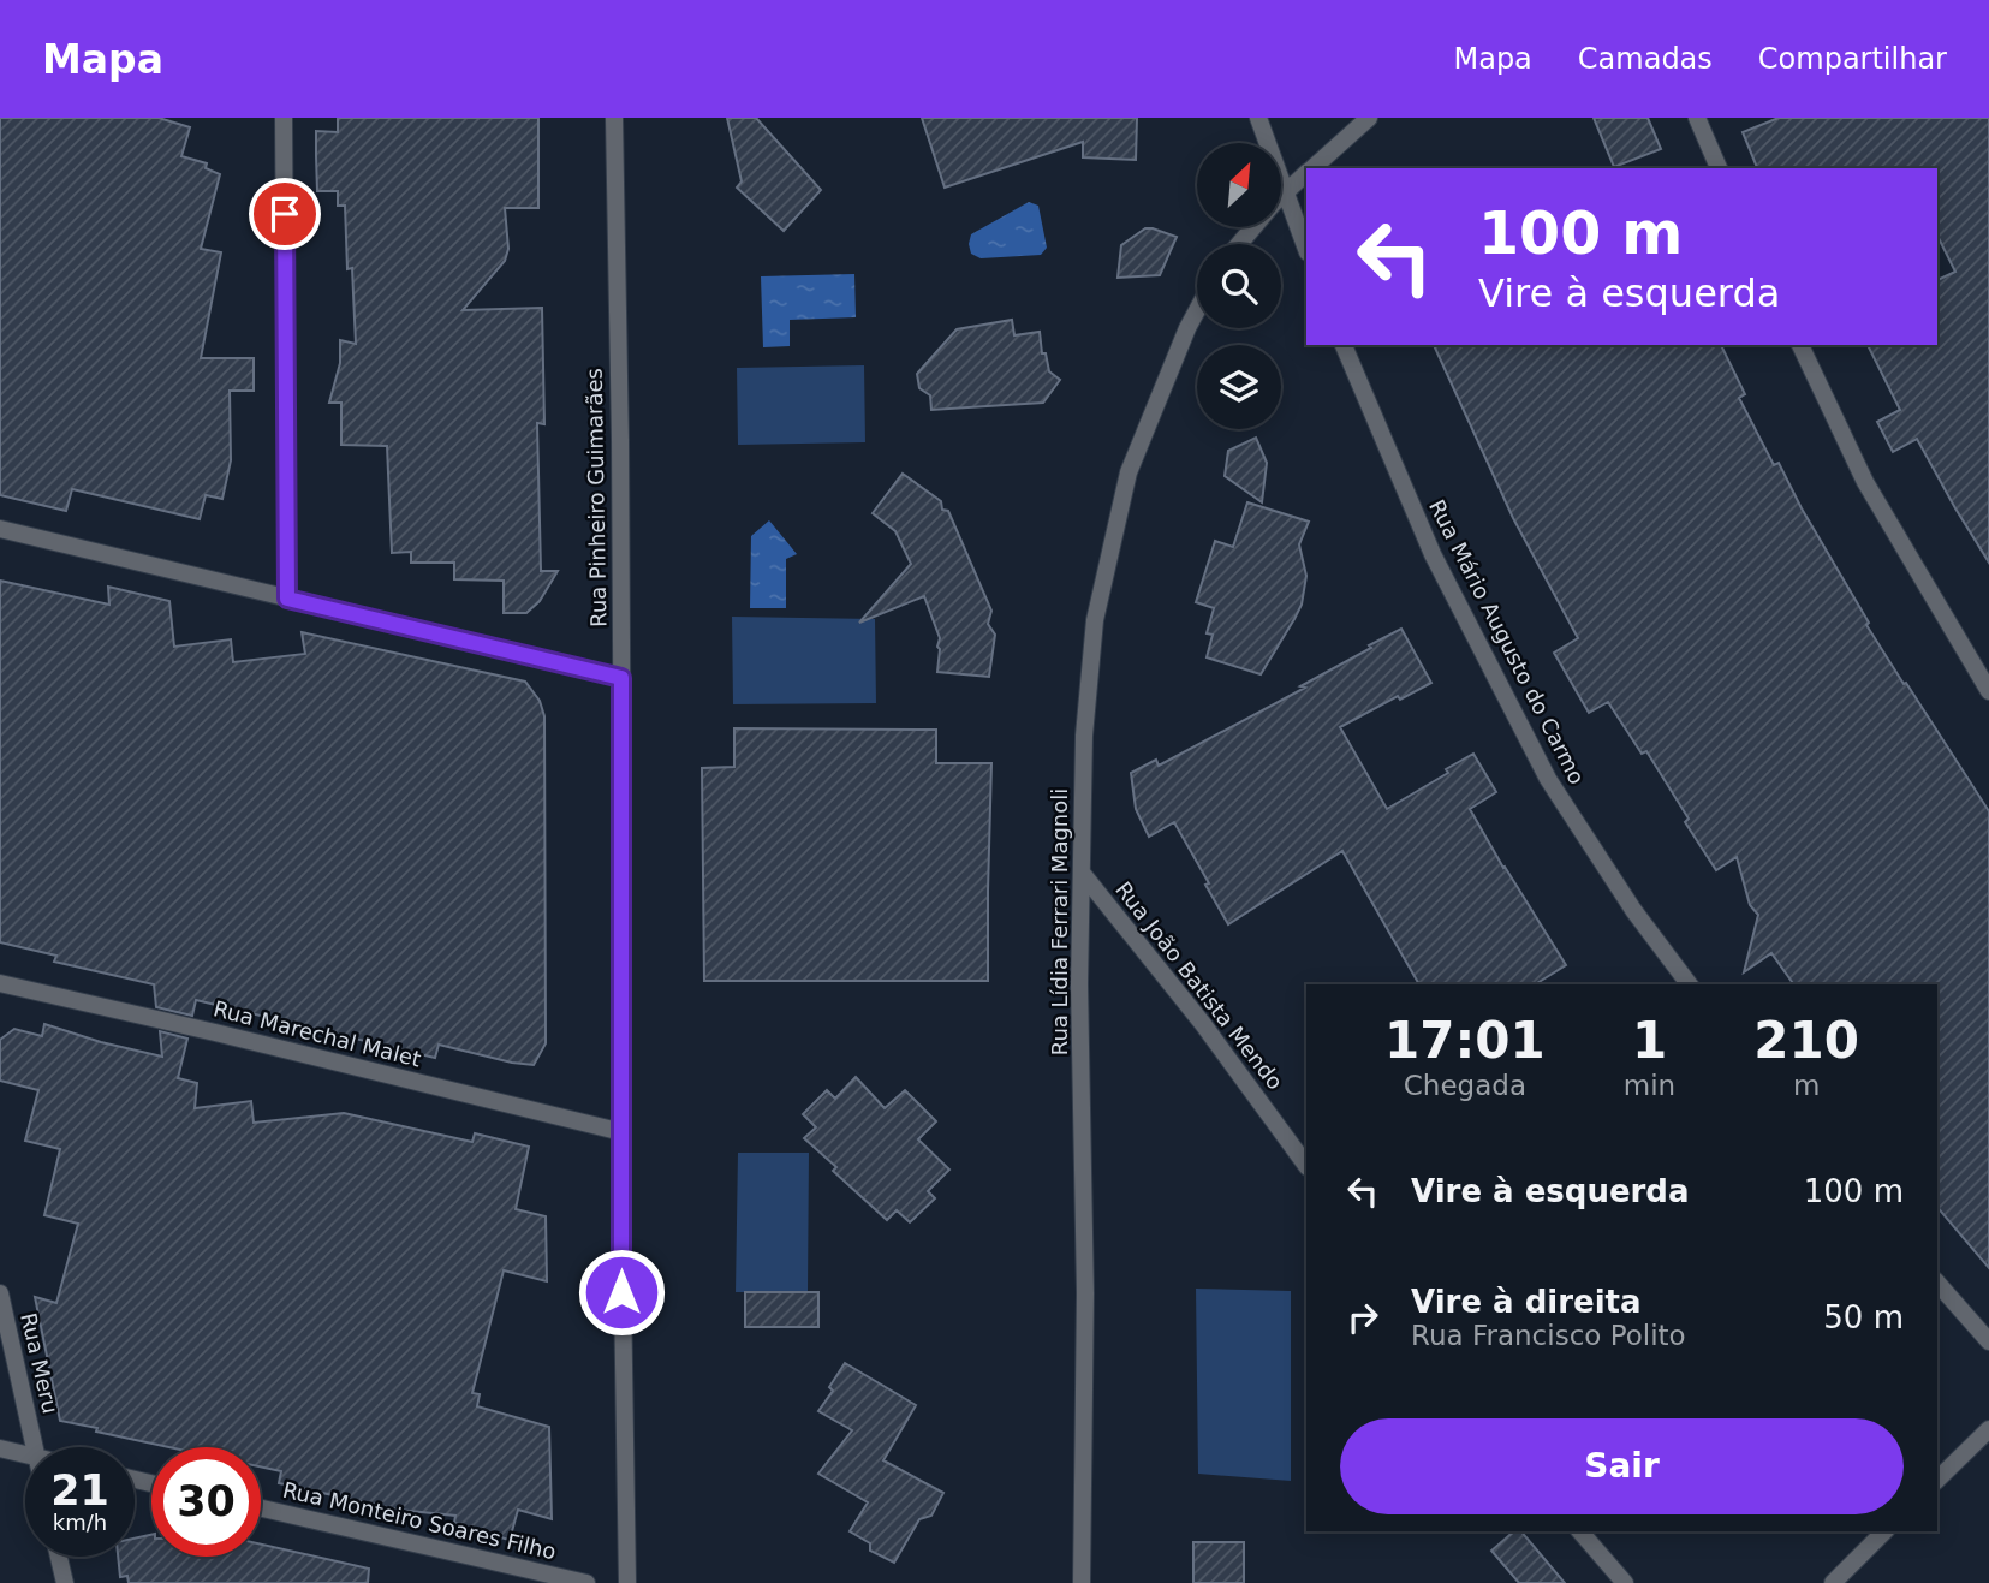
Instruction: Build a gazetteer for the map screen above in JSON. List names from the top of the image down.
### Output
{
  "streets": {
    "street": [
      "Rua Pinheiro Guimarães",
      "Rua Mário Augusto do Carmo",
      "Rua Lídia Ferrari Magnoli",
      "Rua João Batista Mendo",
      "Rua Marechal Malet",
      "Rua Meru",
      "Rua Monteiro Soares Filho"
    ]
  },
  "crossings": [
    ["Rua Pinheiro Guimarães", "Rua Marechal Malet"],
    ["Rua Lídia Ferrari Magnoli", "Rua João Batista Mendo"]
  ],
  "north": "top right",
  "page": {
    "header": "Mapa",
    "nav": ["Mapa", "Camadas", "Compartilhar"],
    "turn": ["100 m", "Vire à esquerda"],
    "eta": [
      "17:01",
      "Chegada",
      "1",
      "min",
      "210",
      "m"
    ],
    "list": [
      {
        "name": "Vire à esquerda",
        "value": "100 m"
      },
      {
        "name": "Vire à direita",
        "note": "Rua Francisco Polito",
        "value": "50 m"
      }
    ],
    "buttons": "Sair",
    "speed": "21 km/h",
    "limit": "30"
  }
}
